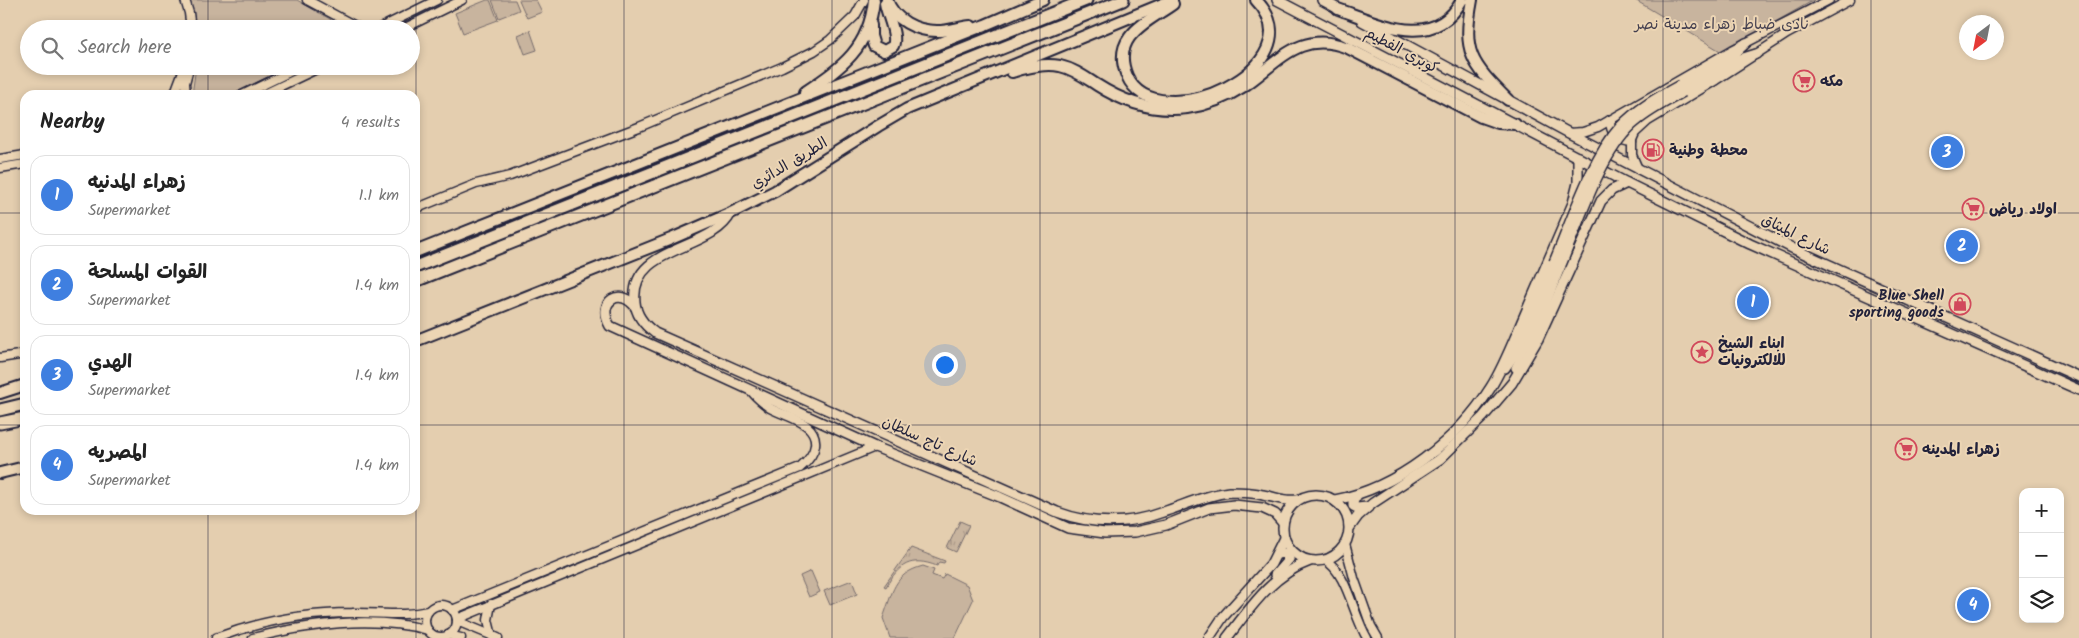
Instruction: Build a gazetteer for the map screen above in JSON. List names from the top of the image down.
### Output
{
  "streets": {
    "highway": ["الطريق الدائري"],
    "main road": ["كوبري الفطيم", "شارع الميثاق", "شارع تاج سلطان"]
  },
  "crossings": [
    ["كوبري الفطيم", "شارع الميثاق"]
  ],
  "parks": ["نادى ضباط زهراء مدينة نصر"],
  "places": {
    "supermarket": ["مكه", "اولاد رياض", "زهراء المدينه"],
    "fuel station": ["محطة وطنية"],
    "shop": ["Blue Shell sporting goods"],
    "place": ["ابناء الشيخ للالكترونيات"]
  },
  "north": "bottom left",
  "page": {
    "search": "Search here",
    "heading": ["Nearby", "4 results"],
    "pins": [
      "3",
      "2",
      "1",
      "4"
    ],
    "list": [
      {
        "mark": "1",
        "name": "زهراء المدنيه",
        "note": "Supermarket",
        "value": "1.1 km"
      },
      {
        "mark": "2",
        "name": "القوات المسلحة",
        "note": "Supermarket",
        "value": "1.4 km"
      },
      {
        "mark": "3",
        "name": "الهدي",
        "note": "Supermarket",
        "value": "1.4 km"
      },
      {
        "mark": "4",
        "name": "المصريه",
        "note": "Supermarket",
        "value": "1.4 km"
      }
    ],
    "map_buttons": ["+", "−"]
  }
}
